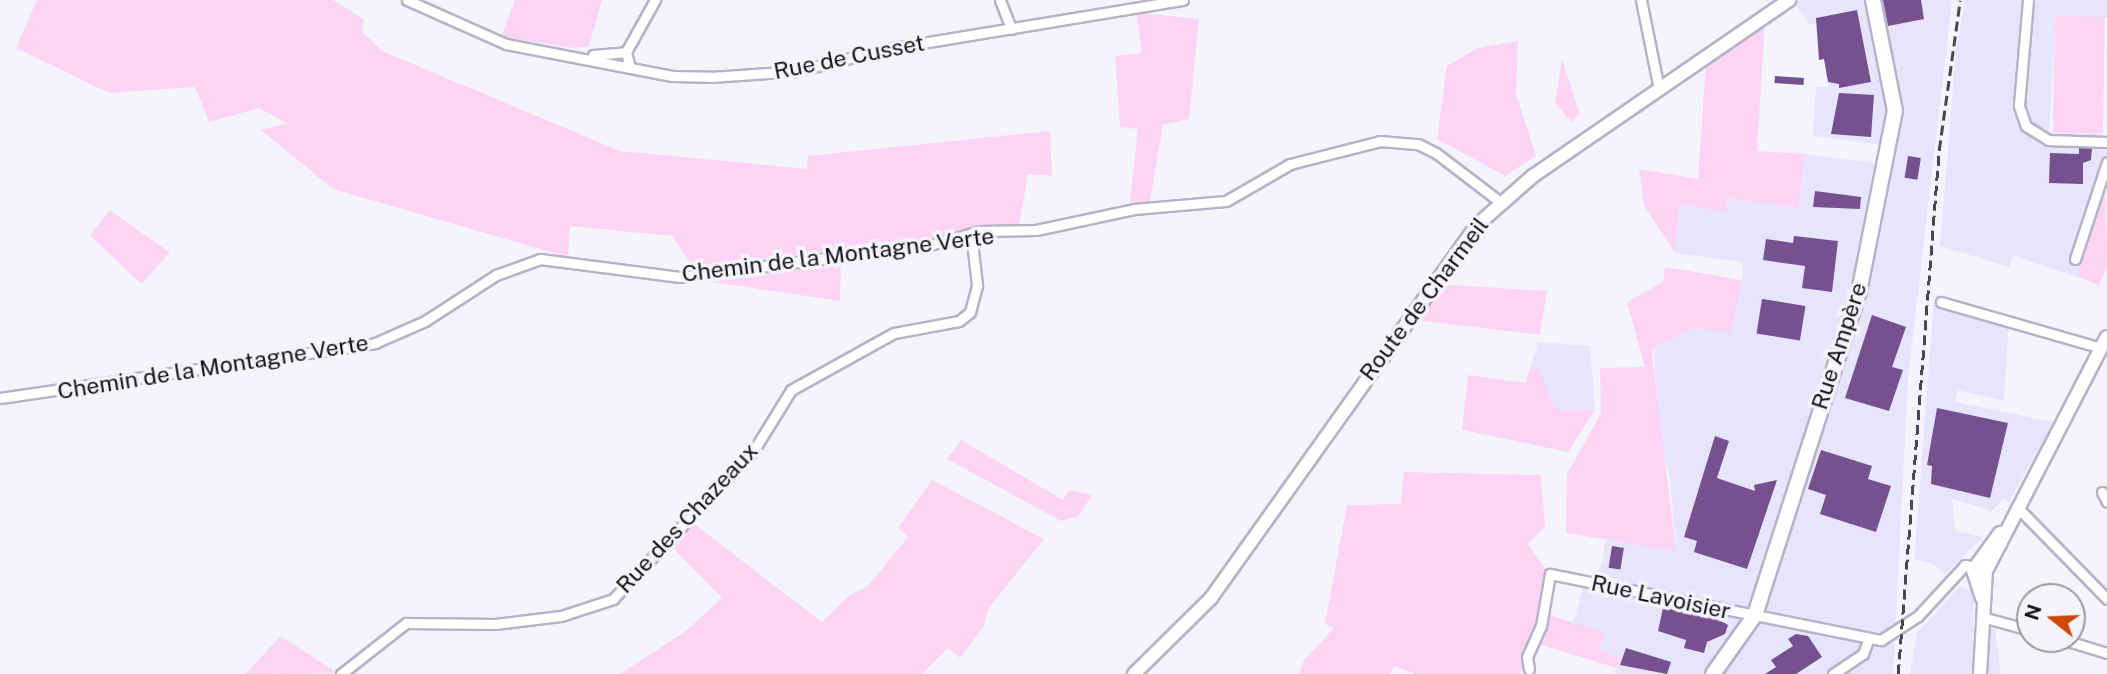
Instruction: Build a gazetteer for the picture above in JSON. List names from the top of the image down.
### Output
{
  "streets": {
    "main road": ["Route de Charmeil", "Rue Ampère"],
    "street": [
      "Rue de Cusset",
      "Chemin de la Montagne Verte",
      "Rue des Chazeaux",
      "Rue Lavoisier"
    ]
  },
  "crossings": [
    ["Chemin de la Montagne Verte", "Route de Charmeil"],
    ["Chemin de la Montagne Verte", "Rue des Chazeaux"],
    ["Rue Ampère", "Rue Lavoisier"]
  ],
  "north": "left"
}
